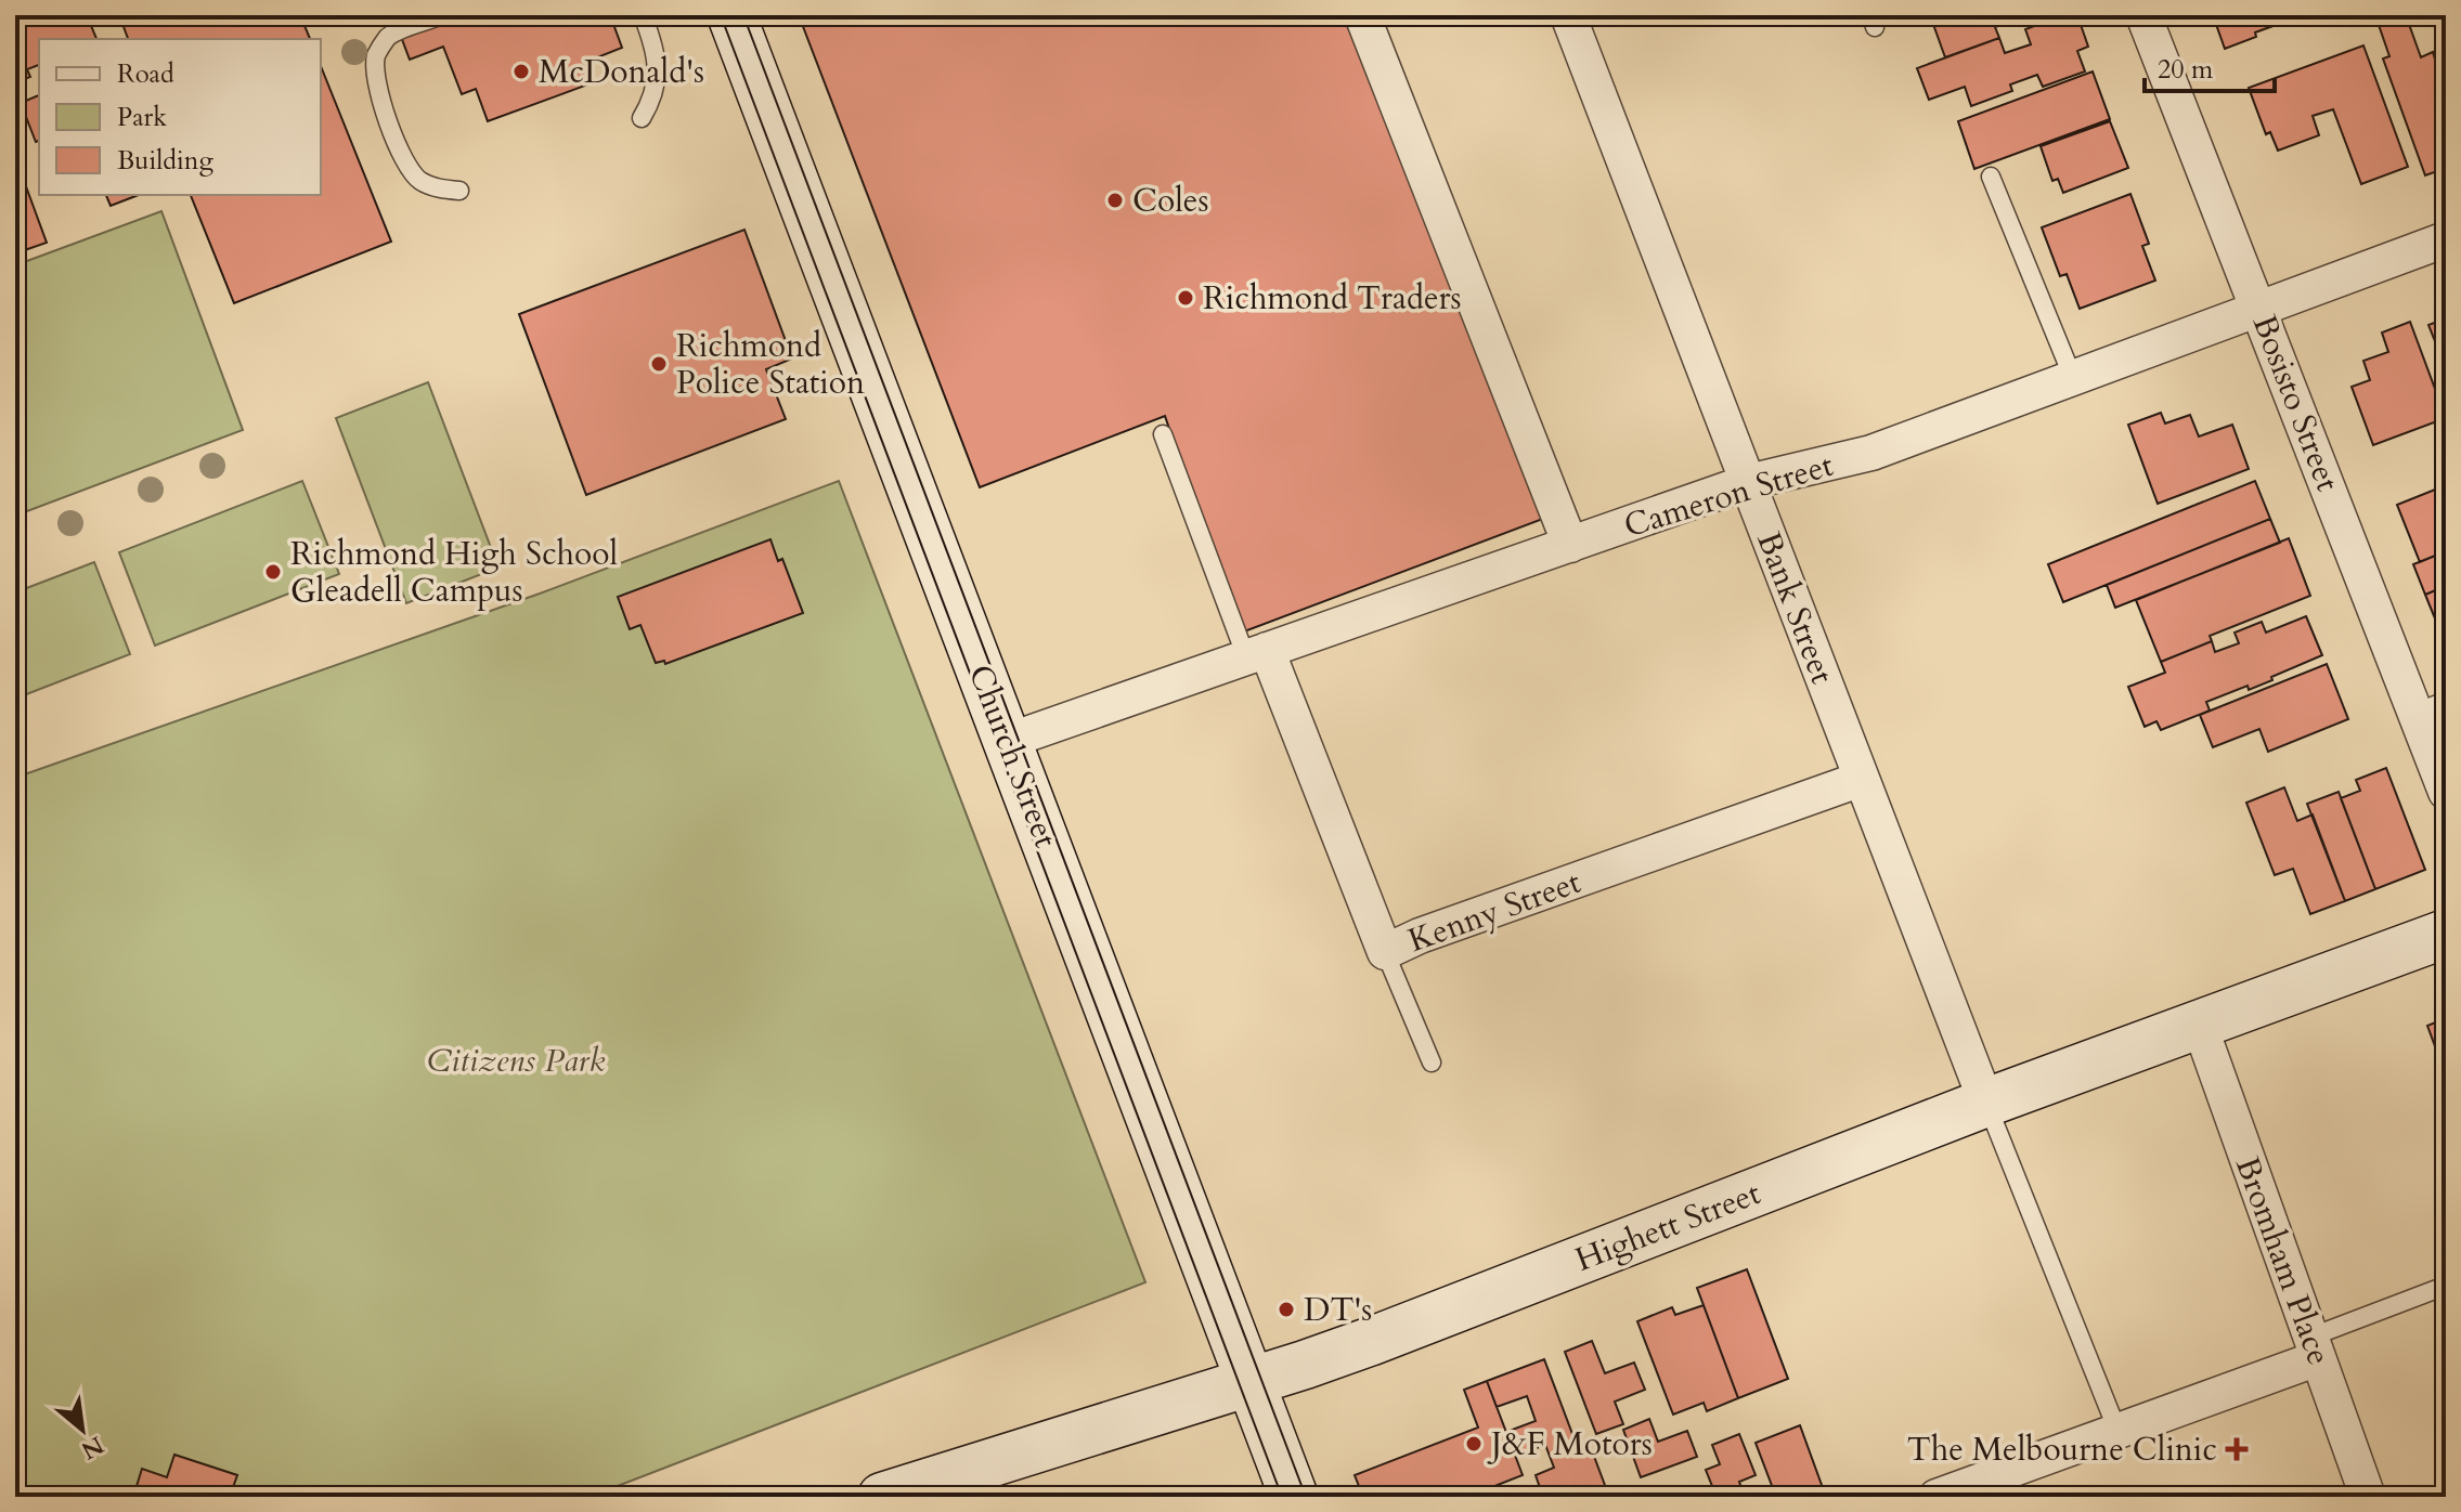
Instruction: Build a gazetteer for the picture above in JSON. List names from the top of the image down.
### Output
{
  "streets": {
    "street": [
      "Bosisto Street",
      "Cameron Street",
      "Bank Street",
      "Church Street",
      "Kenny Street",
      "Highett Street",
      "Bromham Place"
    ]
  },
  "crossings": [
    ["Bosisto Street", "Cameron Street"],
    ["Cameron Street", "Bank Street"],
    ["Cameron Street", "Church Street"],
    ["Cameron Street", "Kenny Street"],
    ["Bank Street", "Kenny Street"],
    ["Bank Street", "Highett Street"],
    ["Church Street", "Highett Street"],
    ["Highett Street", "Bromham Place"]
  ],
  "parks": ["Citizens Park"],
  "places": {
    "other": [
      "McDonald's",
      "Coles",
      "Richmond Traders",
      "Richmond Police Station",
      "Richmond High School Gleadell Campus",
      "DT's",
      "J&F Motors"
    ],
    "health": ["The Melbourne Clinic"]
  },
  "legend": ["Road", "Park", "Building"],
  "scale_bar": "20 m",
  "north": "bottom right"
}
